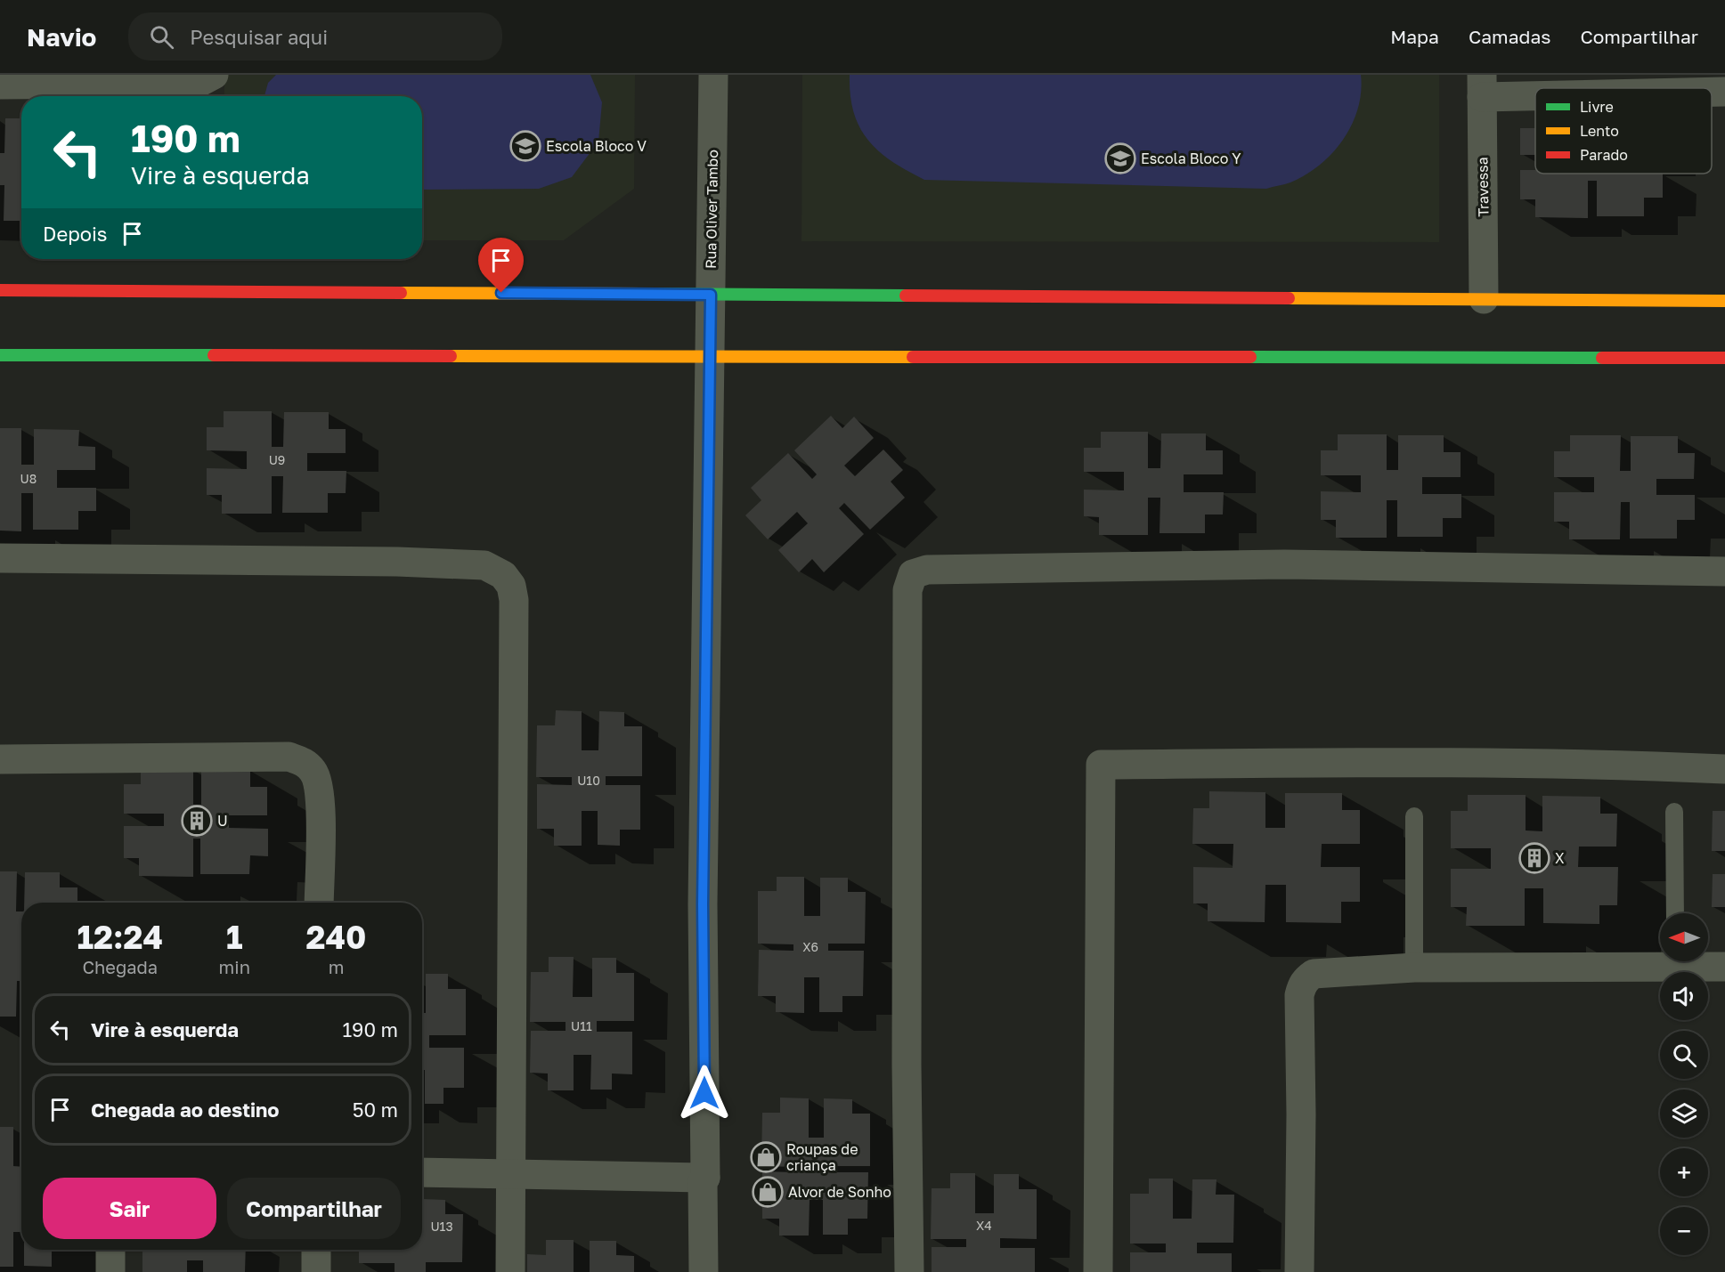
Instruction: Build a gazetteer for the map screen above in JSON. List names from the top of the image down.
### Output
{
  "streets": {
    "street": ["Travessa", "Rua Oliver Tambo"]
  },
  "places": {
    "school or university": ["Escola Bloco V", "Escola Bloco Y"],
    "building": ["U", "X"],
    "shop": ["Roupas de criança", "Alvor de Sonho"]
  },
  "house_numbers": [
    "U9",
    "U8",
    "U10",
    "X6",
    "U11",
    "X4",
    "U13"
  ],
  "legend": ["Livre", "Lento", "Parado"],
  "north": "left",
  "page": {
    "header": "Navio",
    "search": "Pesquisar aqui",
    "nav": ["Mapa", "Camadas", "Compartilhar"],
    "turn": ["190 m", "Vire à esquerda"],
    "then": "Depois",
    "eta": [
      "12:24",
      "Chegada",
      "1",
      "min",
      "240",
      "m"
    ],
    "map_buttons": ["+", "−"],
    "list": [
      {
        "name": "Vire à esquerda",
        "value": "190 m"
      },
      {
        "name": "Chegada ao destino",
        "value": "50 m"
      }
    ],
    "buttons": ["Sair", "Compartilhar"]
  }
}
